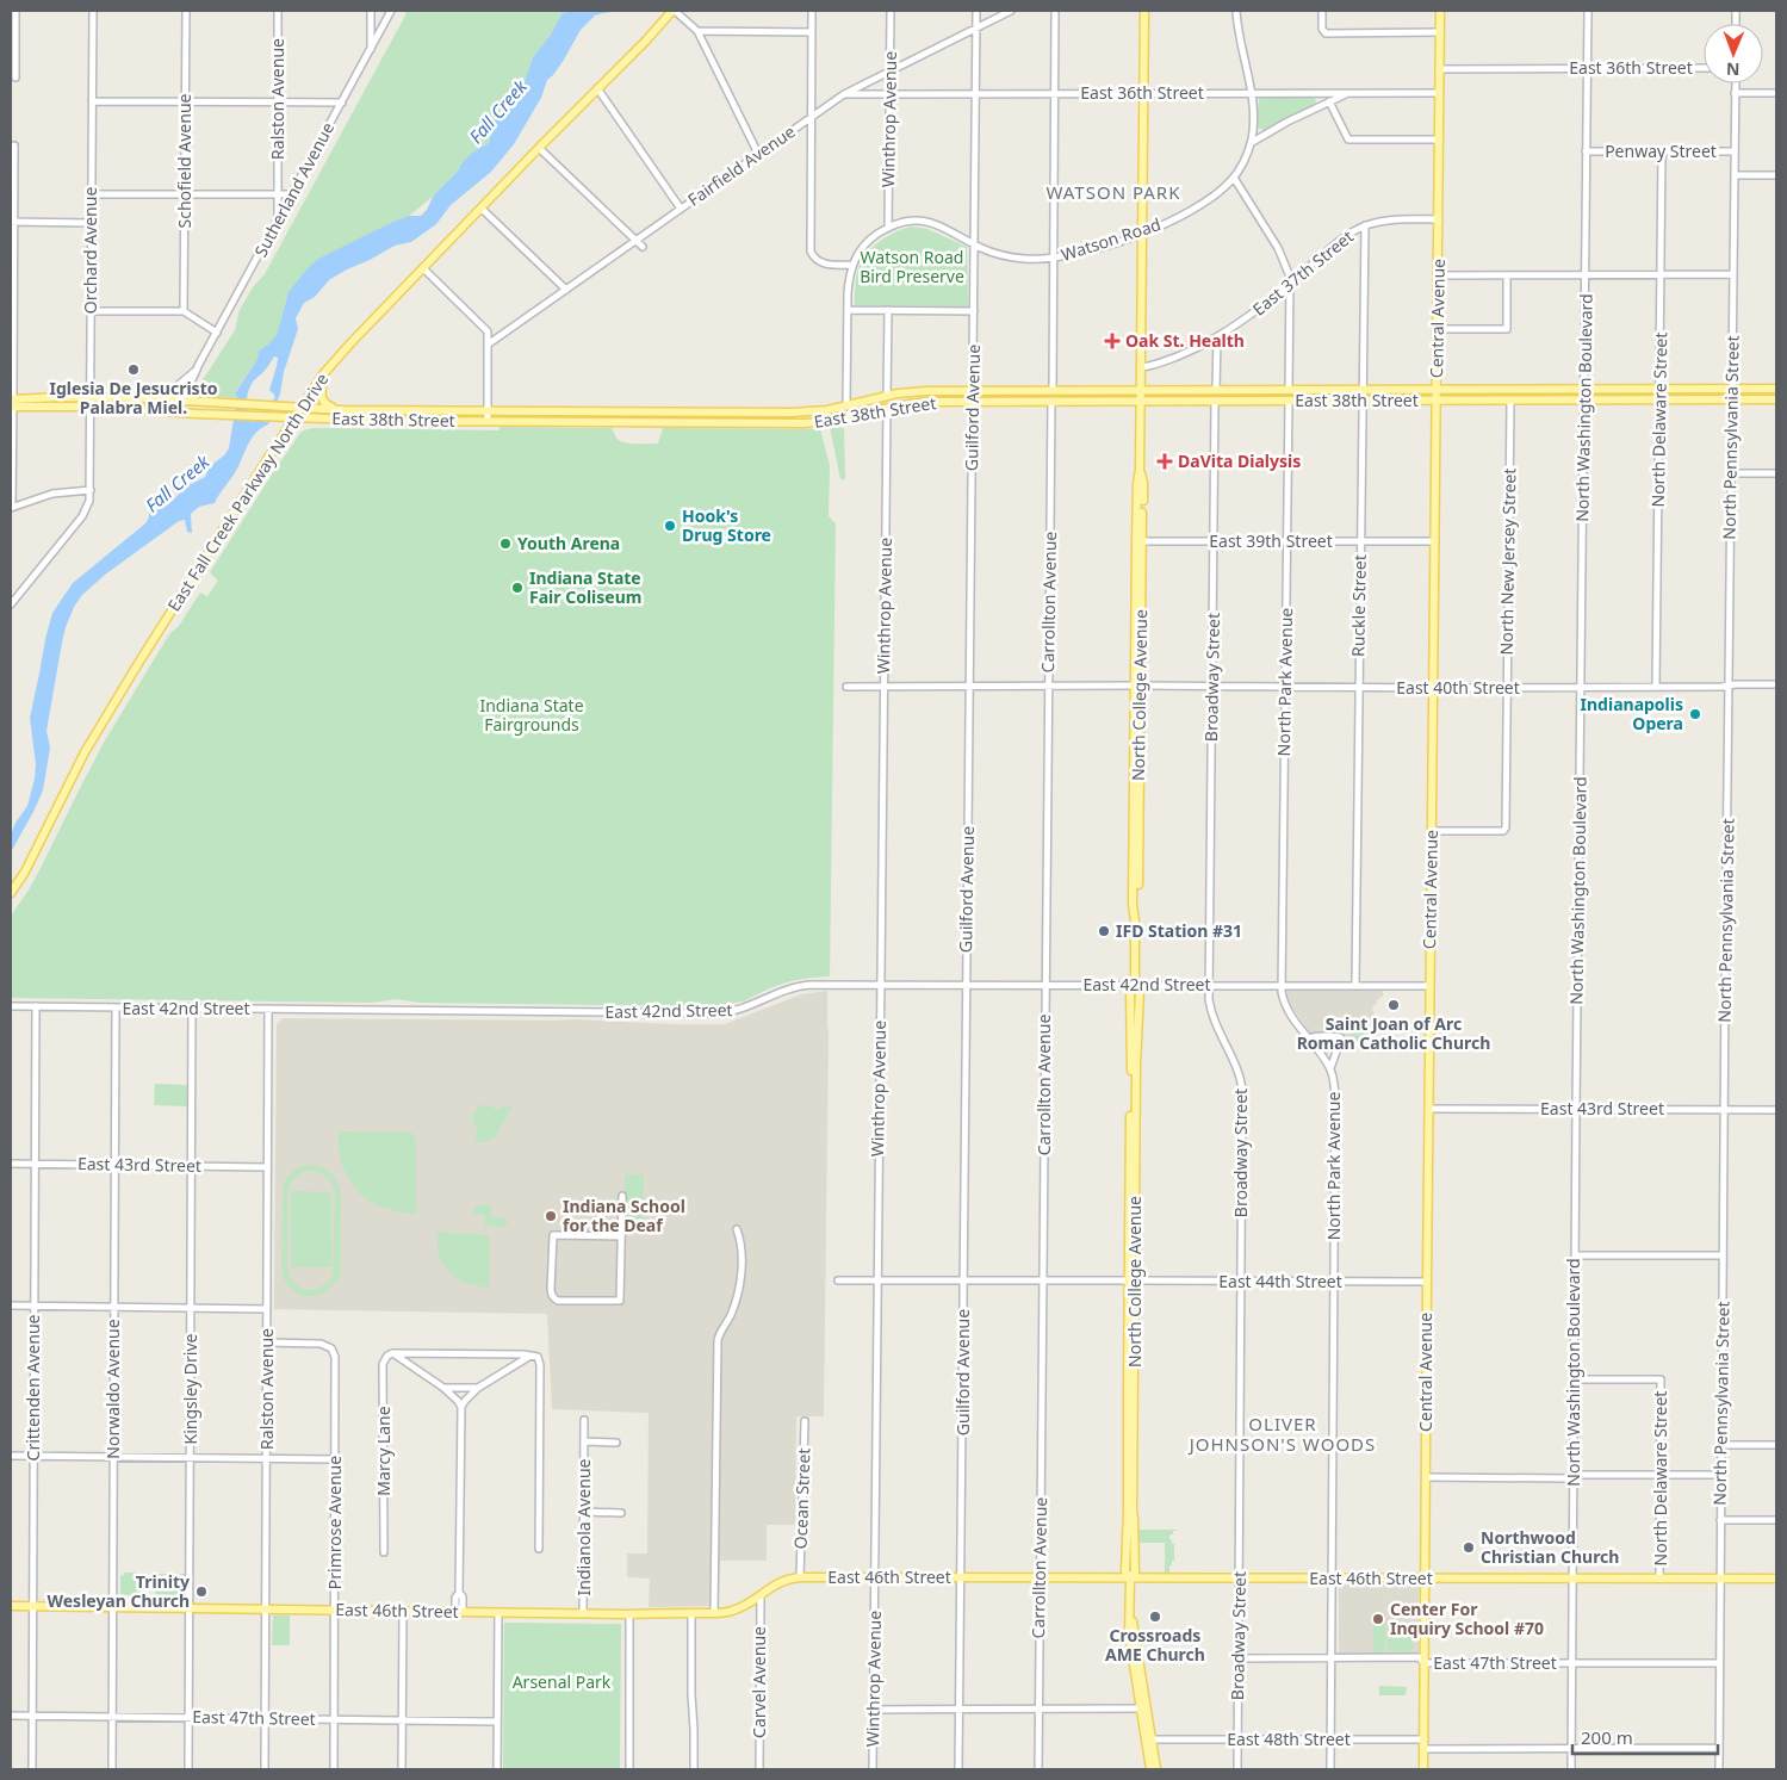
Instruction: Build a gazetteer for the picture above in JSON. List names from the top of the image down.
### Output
{
  "streets": {
    "main road": [
      "Central Avenue",
      "East 38th Street",
      "East Fall Creek Parkway North Drive",
      "North College Avenue",
      "East 46th Street"
    ],
    "street": [
      "East 36th Street",
      "Ralston Avenue",
      "Winthrop Avenue",
      "Penway Street",
      "Schofield Avenue",
      "Fairfield Avenue",
      "Sutherland Avenue",
      "Watson Road",
      "Orchard Avenue",
      "East 37th Street",
      "Guilford Avenue",
      "North Washington Boulevard",
      "North Delaware Street",
      "North Pennsylvania Street",
      "East 39th Street",
      "North New Jersey Street",
      "Carrollton Avenue",
      "Ruckle Street",
      "Broadway Street",
      "North Park Avenue",
      "East 40th Street",
      "East 42nd Street",
      "East 43rd Street",
      "East 44th Street",
      "Crittenden Avenue",
      "Norwaldo Avenue",
      "Kingsley Drive",
      "Marcy Lane",
      "Ocean Street",
      "Primrose Avenue",
      "Indianola Avenue",
      "East 47th Street",
      "Carvel Avenue",
      "East 48th Street"
    ]
  },
  "crossings": [
    ["East 36th Street", "Winthrop Avenue"],
    ["East 36th Street", "Fairfield Avenue"],
    ["East 36th Street", "Watson Road"],
    ["East 36th Street", "Central Avenue"],
    ["East 36th Street", "Guilford Avenue"],
    ["East 36th Street", "North Washington Boulevard"],
    ["East 36th Street", "North College Avenue"],
    ["Ralston Avenue", "Sutherland Avenue"],
    ["Ralston Avenue", "East 42nd Street"],
    ["Ralston Avenue", "East 43rd Street"],
    ["Ralston Avenue", "Primrose Avenue"],
    ["Ralston Avenue", "East 46th Street"],
    ["Ralston Avenue", "East 47th Street"],
    ["Winthrop Avenue", "Fairfield Avenue"],
    ["Winthrop Avenue", "Watson Road"],
    ["Winthrop Avenue", "East 38th Street"],
    ["Winthrop Avenue", "East 40th Street"],
    ["Winthrop Avenue", "East 42nd Street"],
    ["Winthrop Avenue", "East 44th Street"],
    ["Winthrop Avenue", "East 46th Street"],
    ["Penway Street", "North Washington Boulevard"],
    ["Penway Street", "North Delaware Street"],
    ["Penway Street", "North Pennsylvania Street"],
    ["Fairfield Avenue", "Guilford Avenue"],
    ["Sutherland Avenue", "East 38th Street"],
    ["Watson Road", "East 38th Street"],
    ["Watson Road", "Guilford Avenue"],
    ["Watson Road", "North College Avenue"],
    ["Orchard Avenue", "East 38th Street"],
    ["East 37th Street", "Central Avenue"],
    ["East 37th Street", "Ruckle Street"],
    ["East 37th Street", "North College Avenue"],
    ["Central Avenue", "East 38th Street"],
    ["Central Avenue", "East 39th Street"],
    ["Central Avenue", "North New Jersey Street"],
    ["Central Avenue", "East 40th Street"],
    ["Central Avenue", "East 42nd Street"],
    ["Central Avenue", "East 43rd Street"],
    ["Central Avenue", "East 44th Street"],
    ["Central Avenue", "East 46th Street"],
    ["Central Avenue", "East 47th Street"],
    ["Central Avenue", "East 48th Street"],
    ["East 38th Street", "Guilford Avenue"],
    ["East 38th Street", "North Washington Boulevard"],
    ["East 38th Street", "North Delaware Street"],
    ["East 38th Street", "North Pennsylvania Street"],
    ["East 38th Street", "East Fall Creek Parkway North Drive"],
    ["East 38th Street", "North New Jersey Street"],
    ["East 38th Street", "Carrollton Avenue"],
    ["East 38th Street", "Ruckle Street"],
    ["East 38th Street", "Broadway Street"],
    ["East 38th Street", "North Park Avenue"],
    ["East 38th Street", "North College Avenue"],
    ["Guilford Avenue", "East 40th Street"],
    ["Guilford Avenue", "East 42nd Street"],
    ["Guilford Avenue", "East 44th Street"],
    ["Guilford Avenue", "East 46th Street"],
    ["North Washington Boulevard", "North Delaware Street"],
    ["North Washington Boulevard", "East 40th Street"],
    ["North Washington Boulevard", "East 43rd Street"],
    ["North Washington Boulevard", "East 46th Street"],
    ["North Washington Boulevard", "East 47th Street"],
    ["North Delaware Street", "East 40th Street"],
    ["North Delaware Street", "East 46th Street"],
    ["North Pennsylvania Street", "East 40th Street"],
    ["North Pennsylvania Street", "East 43rd Street"],
    ["North Pennsylvania Street", "East 46th Street"],
    ["North Pennsylvania Street", "East 47th Street"],
    ["East 39th Street", "Ruckle Street"],
    ["East 39th Street", "Broadway Street"],
    ["East 39th Street", "North Park Avenue"],
    ["East 39th Street", "North College Avenue"],
    ["North New Jersey Street", "East 40th Street"],
    ["Carrollton Avenue", "East 40th Street"],
    ["Carrollton Avenue", "East 42nd Street"],
    ["Carrollton Avenue", "East 44th Street"],
    ["Carrollton Avenue", "East 46th Street"],
    ["Ruckle Street", "East 40th Street"],
    ["Ruckle Street", "East 42nd Street"],
    ["Broadway Street", "East 40th Street"],
    ["Broadway Street", "East 42nd Street"],
    ["Broadway Street", "East 44th Street"],
    ["Broadway Street", "East 46th Street"],
    ["Broadway Street", "East 47th Street"],
    ["Broadway Street", "East 48th Street"],
    ["North Park Avenue", "East 40th Street"],
    ["North Park Avenue", "East 42nd Street"],
    ["North Park Avenue", "East 44th Street"],
    ["North Park Avenue", "East 46th Street"],
    ["North Park Avenue", "East 47th Street"],
    ["North Park Avenue", "East 48th Street"],
    ["East 40th Street", "North College Avenue"],
    ["North College Avenue", "East 42nd Street"],
    ["North College Avenue", "East 44th Street"],
    ["North College Avenue", "East 46th Street"],
    ["North College Avenue", "East 48th Street"],
    ["East 42nd Street", "Crittenden Avenue"],
    ["East 42nd Street", "Norwaldo Avenue"],
    ["East 42nd Street", "Kingsley Drive"],
    ["East 43rd Street", "Crittenden Avenue"],
    ["East 43rd Street", "Norwaldo Avenue"],
    ["East 43rd Street", "Kingsley Drive"],
    ["Crittenden Avenue", "East 46th Street"],
    ["Crittenden Avenue", "East 47th Street"],
    ["Norwaldo Avenue", "East 46th Street"],
    ["Norwaldo Avenue", "East 47th Street"],
    ["Kingsley Drive", "East 46th Street"],
    ["Kingsley Drive", "East 47th Street"],
    ["Ocean Street", "East 46th Street"],
    ["Primrose Avenue", "East 46th Street"],
    ["Primrose Avenue", "East 47th Street"],
    ["Indianola Avenue", "East 46th Street"],
    ["East 46th Street", "Carvel Avenue"]
  ],
  "districts": ["WATSON PARK", "OLIVER JOHNSON'S WOODS"],
  "water": ["Fall Creek"],
  "parks": ["Watson Road Bird Preserve", "Indiana State Fairgrounds", "Arsenal Park"],
  "places": {
    "health": ["Oak St. Health", "DaVita Dialysis"],
    "other": [
      "Iglesia De Jesucristo Palabra Miel.",
      "Hook's Drug Store",
      "Youth Arena",
      "Indiana State Fair Coliseum",
      "Indianapolis Opera",
      "IFD Station #31",
      "Saint Joan of Arc Roman Catholic Church",
      "Indiana School for the Deaf",
      "Northwood Christian Church",
      "Trinity Wesleyan Church",
      "Crossroads AME Church",
      "Center For Inquiry School #70"
    ]
  },
  "scale_bar": "200 m",
  "north": "bottom"
}
